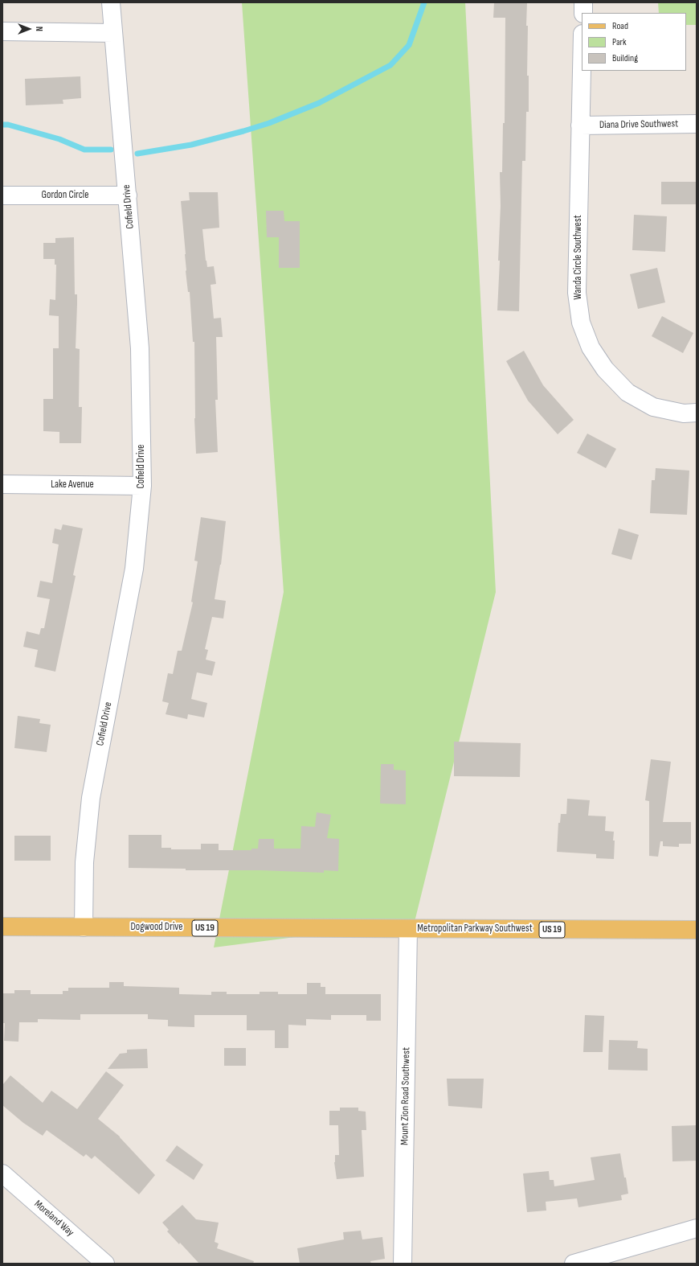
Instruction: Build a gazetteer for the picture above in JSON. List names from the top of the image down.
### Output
{
  "streets": {
    "main road": ["Dogwood Drive", "US 19", "Metropolitan Parkway Southwest"],
    "street": [
      "Diana Drive Southwest",
      "Gordon Circle",
      "Cofield Drive",
      "Wanda Circle Southwest",
      "Lake Avenue",
      "Mount Zion Road Southwest",
      "Moreland Way"
    ]
  },
  "crossings": [
    ["Diana Drive Southwest", "Wanda Circle Southwest"],
    ["Gordon Circle", "Cofield Drive"],
    ["Cofield Drive", "Lake Avenue"],
    ["Cofield Drive", "Dogwood Drive"],
    ["Dogwood Drive", "Metropolitan Parkway Southwest"],
    ["Dogwood Drive", "Mount Zion Road Southwest"],
    ["Metropolitan Parkway Southwest", "Mount Zion Road Southwest"]
  ],
  "legend": ["Road", "Park", "Building"],
  "north": "right"
}
